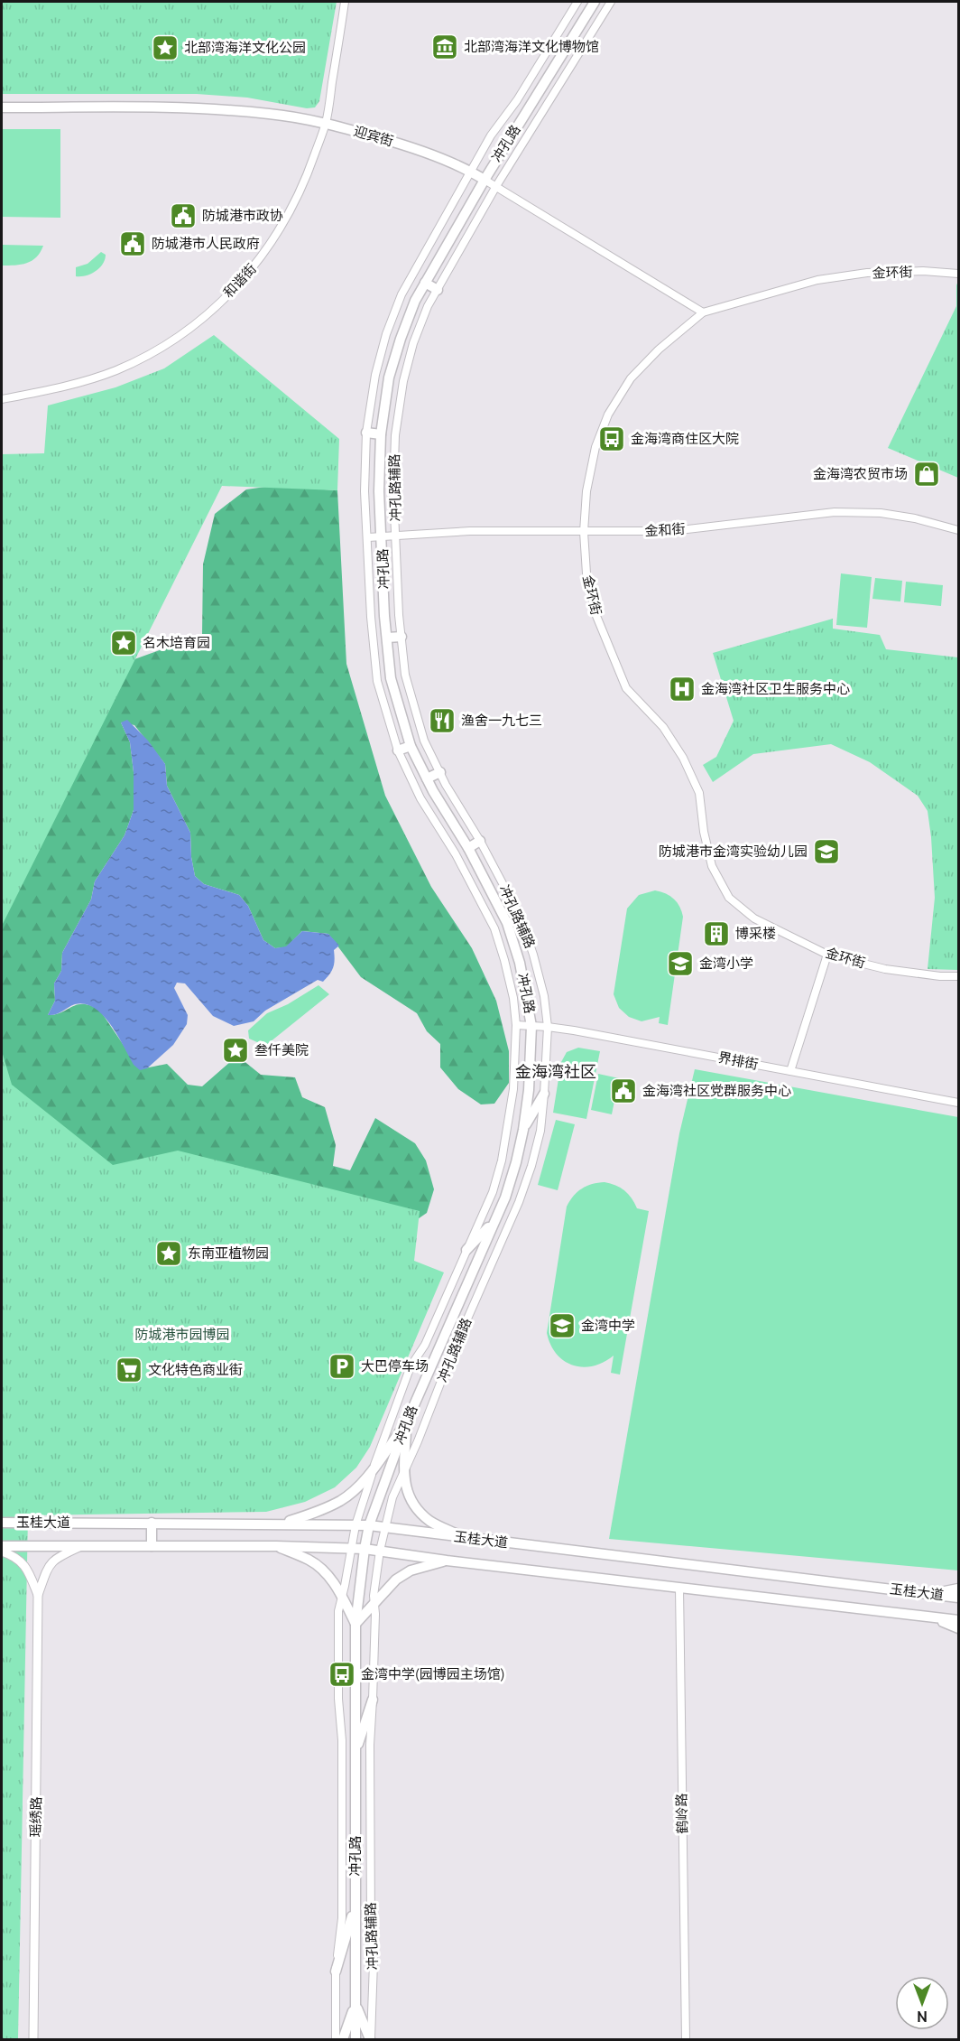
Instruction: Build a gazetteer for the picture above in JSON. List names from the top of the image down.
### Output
{
  "streets": {
    "main road": ["迎宾街", "冲孔路", "玉桂大道"],
    "street": [
      "金环街",
      "和谐街",
      "冲孔路辅路",
      "金和街",
      "界排街",
      "鹤岭路",
      "瑶绣路"
    ]
  },
  "crossings": [
    ["迎宾街", "冲孔路"],
    ["迎宾街", "金环街"],
    ["迎宾街", "和谐街"],
    ["迎宾街", "冲孔路辅路"],
    ["冲孔路", "金和街"],
    ["冲孔路", "界排街"],
    ["冲孔路", "玉桂大道"],
    ["金环街", "金和街"],
    ["冲孔路辅路", "金和街"],
    ["冲孔路辅路", "界排街"],
    ["冲孔路辅路", "玉桂大道"],
    ["玉桂大道", "鹤岭路"]
  ],
  "districts": ["金海湾社区"],
  "parks": ["防城港市园博园"],
  "places": {
    "museum": ["北部湾海洋文化博物馆"],
    "place": [
      "北部湾海洋文化公园",
      "名木培育园",
      "叁仟美院",
      "东南亚植物园"
    ],
    "public building": ["防城港市政协", "防城港市人民政府", "金海湾社区党群服务中心"],
    "bus stop": ["金海湾商住区大院", "金湾中学(园博园主场馆)"],
    "shop": ["金海湾农贸市场"],
    "hospital": ["金海湾社区卫生服务中心"],
    "restaurant": ["渔舍一九七三"],
    "school or university": ["防城港市金湾实验幼儿园", "金湾小学", "金湾中学"],
    "building": ["博采楼"],
    "parking": ["大巴停车场"],
    "supermarket": ["文化特色商业街"]
  },
  "north": "bottom"
}
